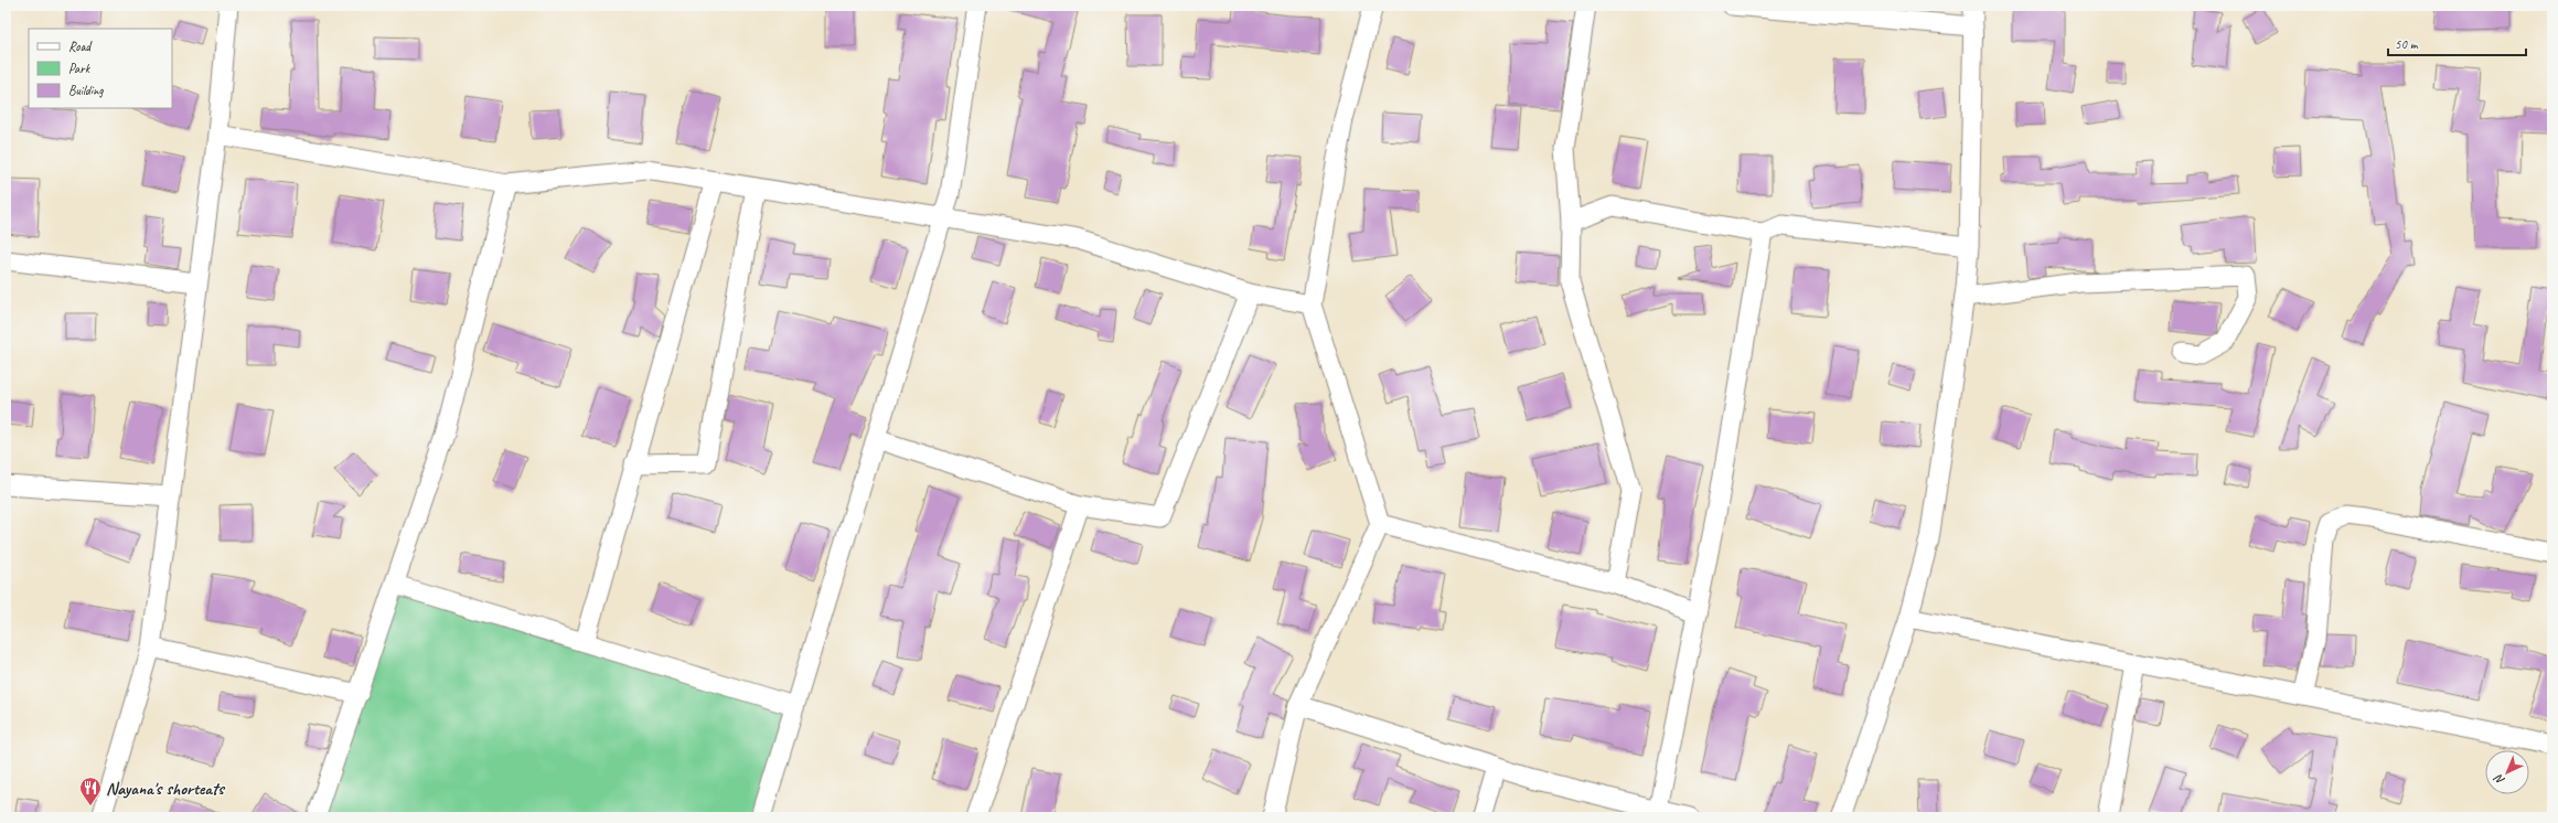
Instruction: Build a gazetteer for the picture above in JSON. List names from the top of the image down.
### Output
{
  "places": {
    "restaurant": ["Nayana's shorteats"]
  },
  "legend": ["Road", "Park", "Building"],
  "scale_bar": "50 m",
  "north": "bottom left"
}
